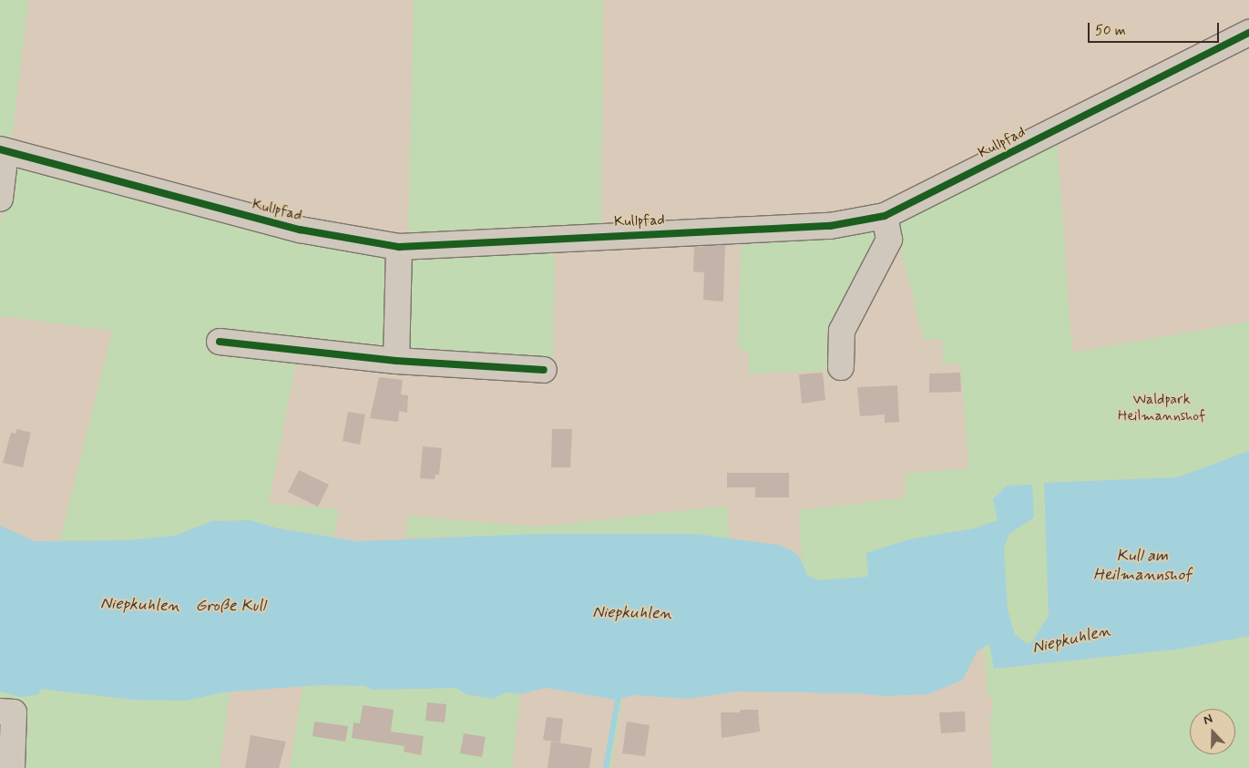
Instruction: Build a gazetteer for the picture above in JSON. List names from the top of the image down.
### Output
{
  "streets": {
    "street": ["Kullpfad"]
  },
  "water": ["Kull am Heilmannshof", "Niepkuhlen", "Große Kull"],
  "parks": ["Waldpark Heilmannshof"],
  "scale_bar": "50 m",
  "north": "top"
}
